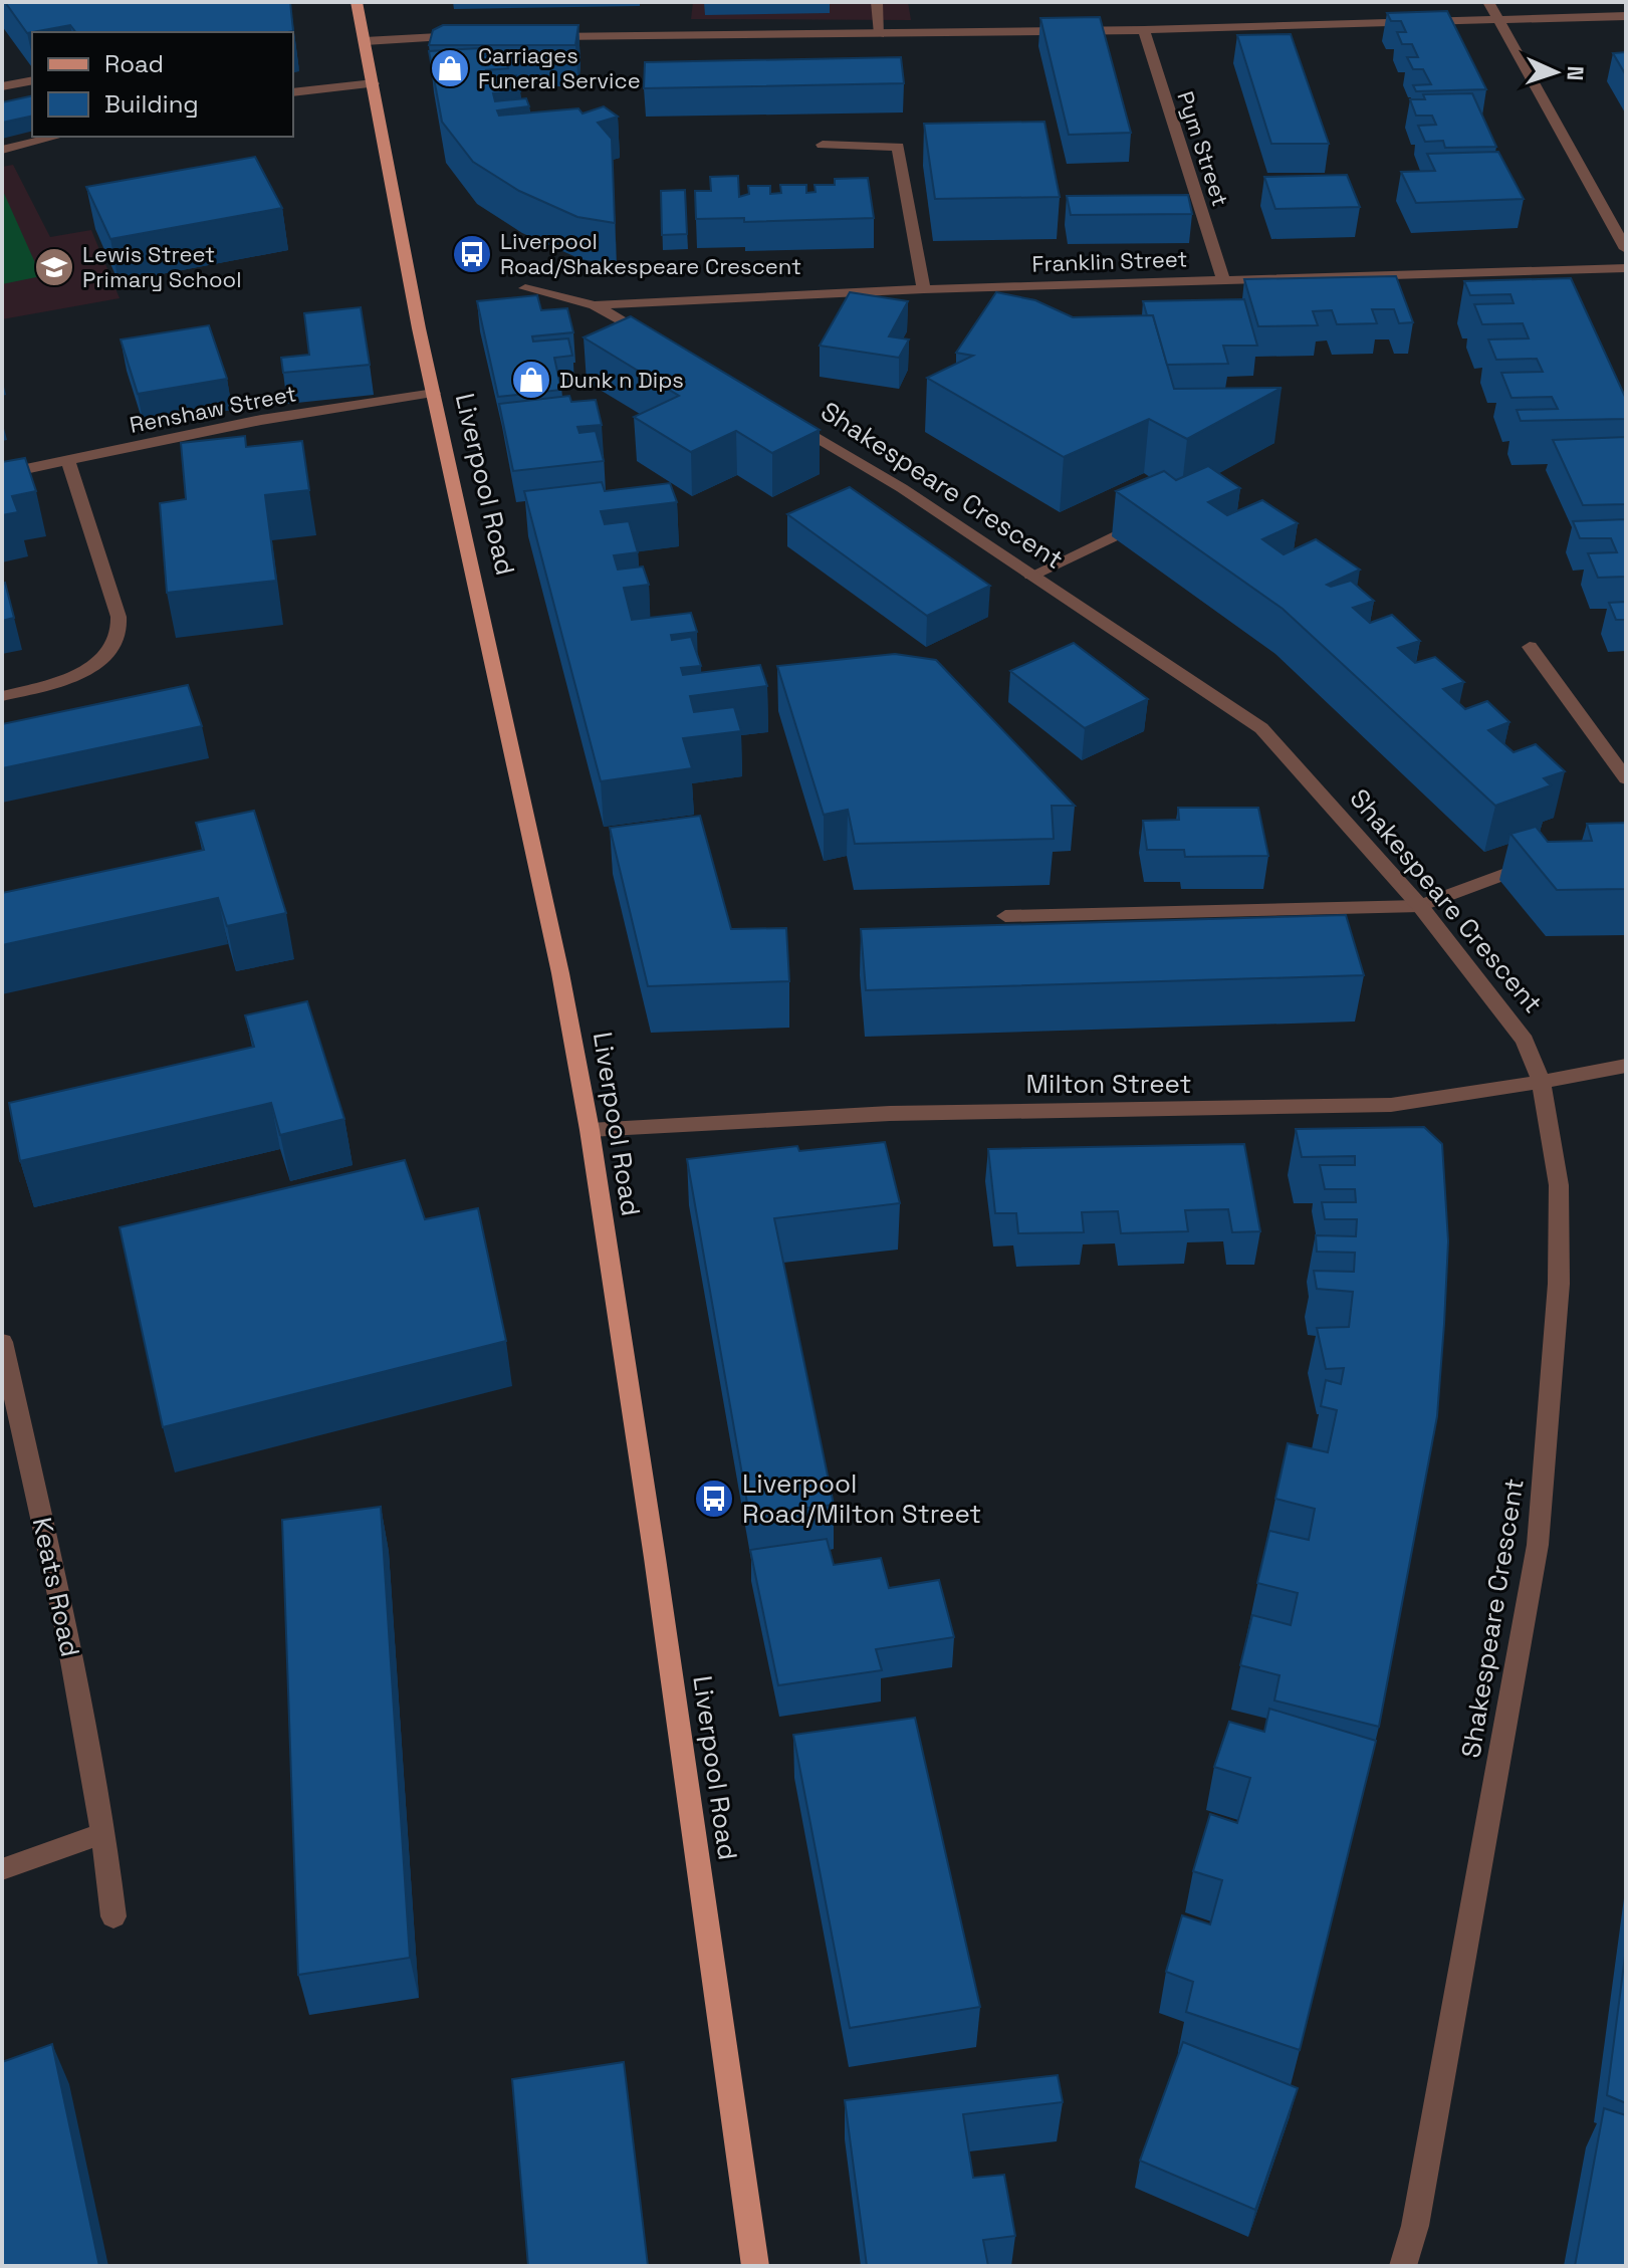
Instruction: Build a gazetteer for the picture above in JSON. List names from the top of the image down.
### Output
{
  "streets": {
    "main road": ["Liverpool Road"],
    "street": [
      "Pym Street",
      "Franklin Street",
      "Renshaw Street",
      "Shakespeare Crescent",
      "Milton Street",
      "Keats Road"
    ]
  },
  "crossings": [
    ["Pym Street", "Franklin Street"],
    ["Renshaw Street", "Liverpool Road"],
    ["Liverpool Road", "Milton Street"],
    ["Shakespeare Crescent", "Milton Street"]
  ],
  "places": {
    "shop": ["Carriages Funeral Service", "Dunk n Dips"],
    "bus stop": ["Liverpool Road/Shakespeare Crescent", "Liverpool Road/Milton Street"],
    "school or university": ["Lewis Street Primary School"]
  },
  "legend": ["Road", "Building"],
  "north": "right"
}
